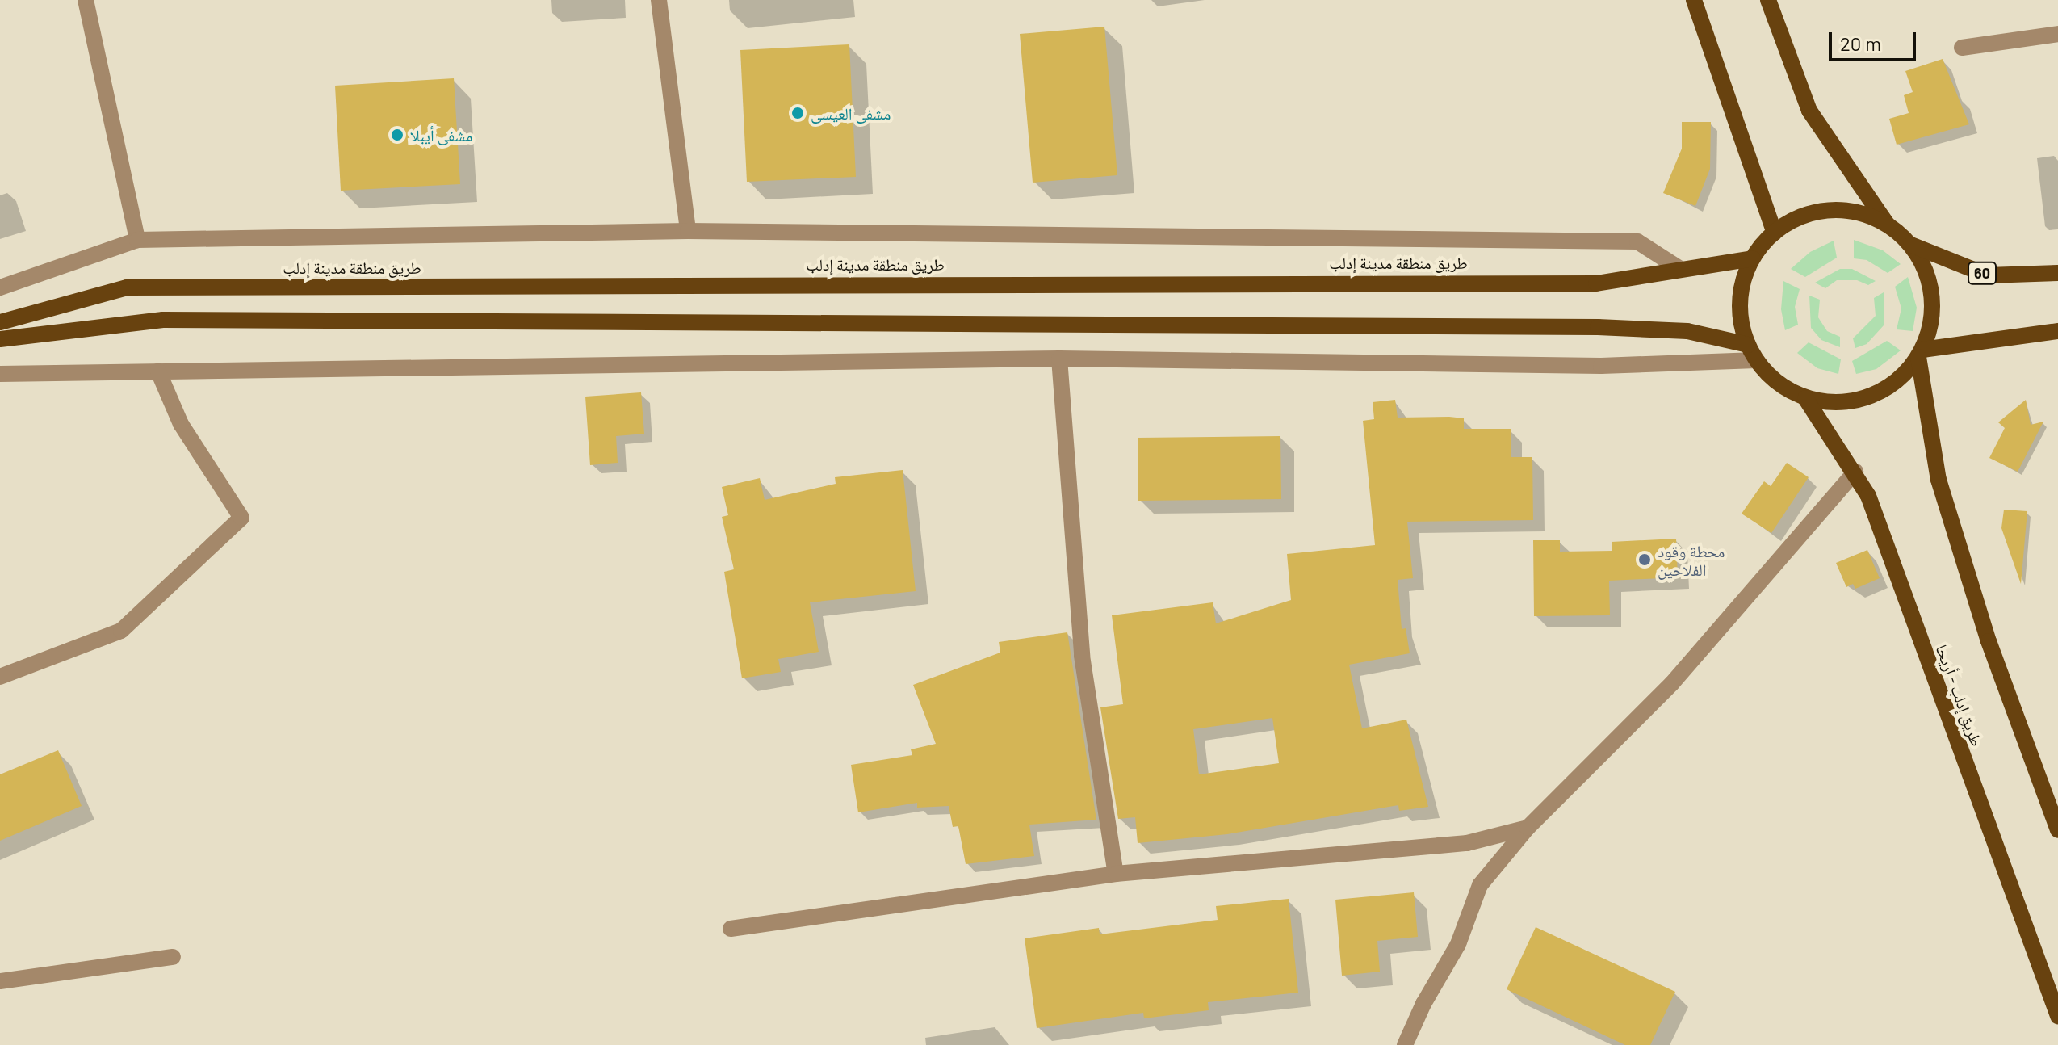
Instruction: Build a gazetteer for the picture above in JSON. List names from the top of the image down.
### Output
{
  "streets": {
    "main road": ["طريق منطقة مدينة إدلب", "60", "طريق إدلب - أريحا"]
  },
  "crossings": [
    ["طريق منطقة مدينة إدلب", "60"],
    ["طريق منطقة مدينة إدلب", "طريق إدلب - أريحا"],
    ["60", "طريق إدلب - أريحا"]
  ],
  "places": ["مشفى العيسى", "مشفى أيبلا", "محطة وقود الفلاحين"],
  "scale_bar": "20 m"
}
